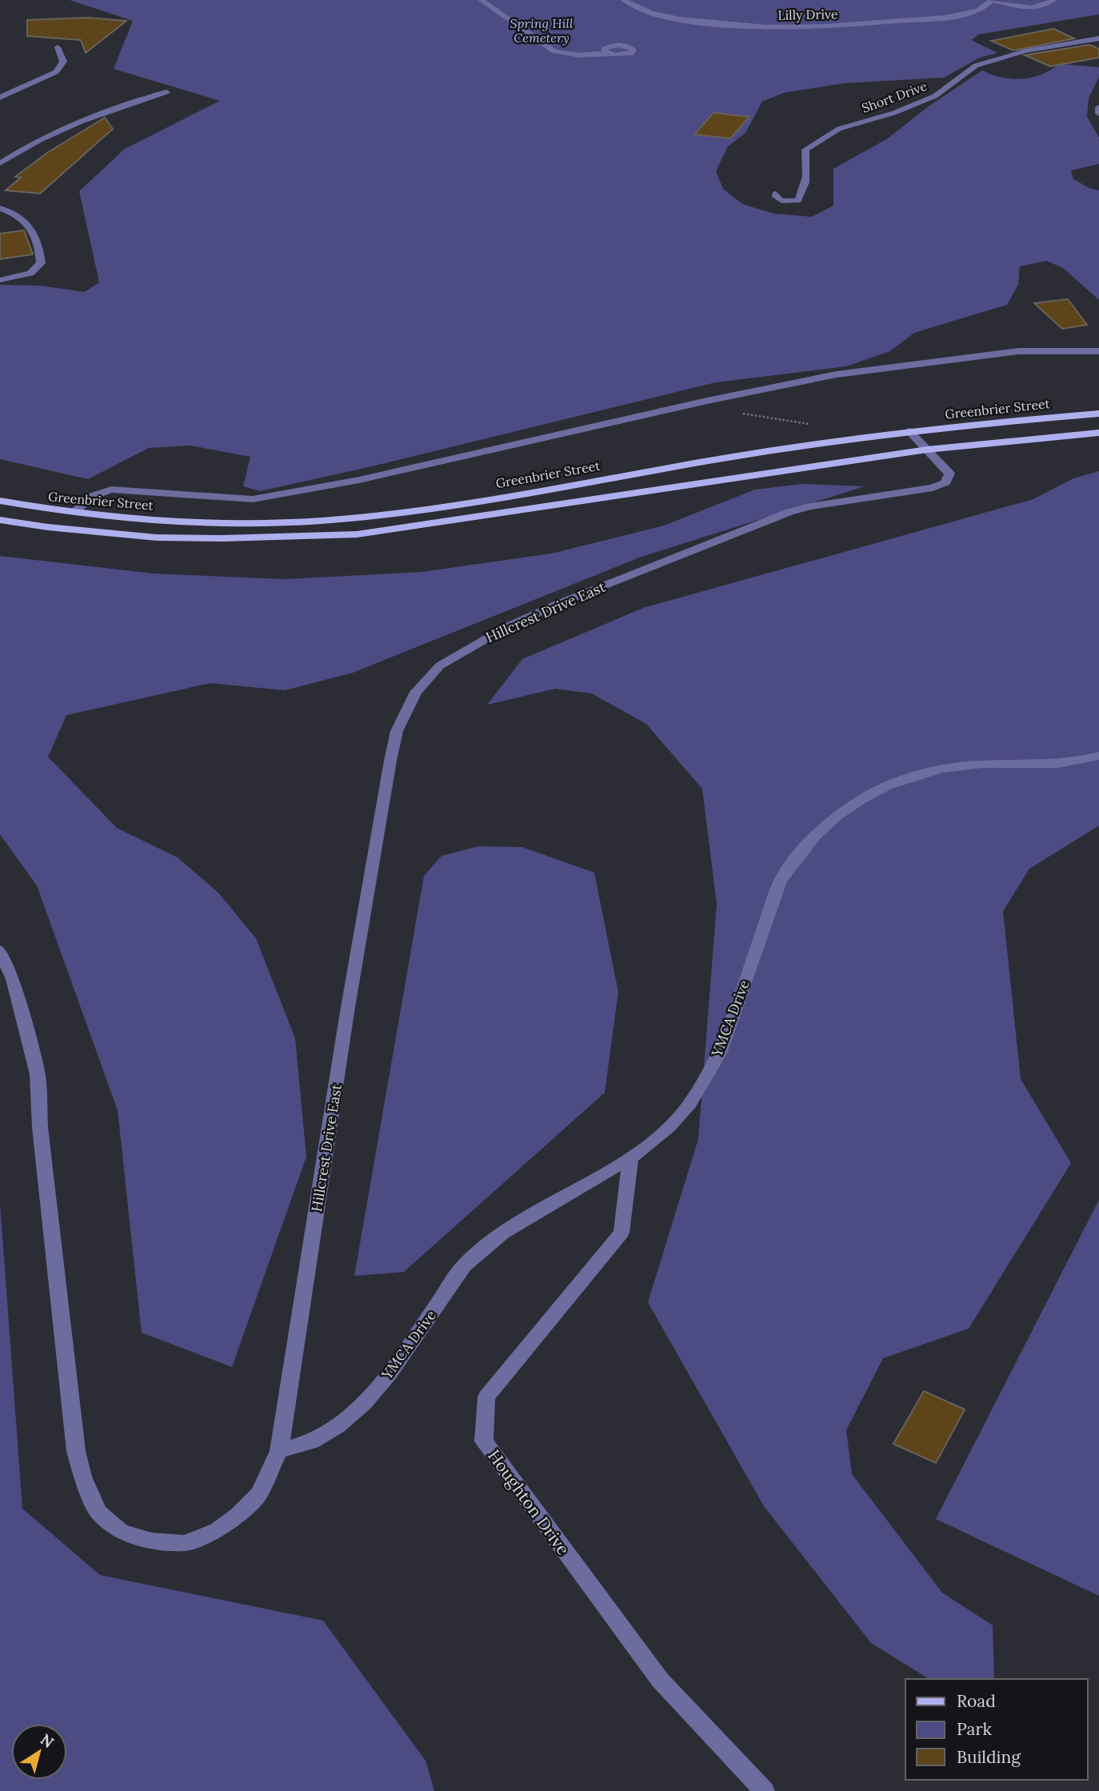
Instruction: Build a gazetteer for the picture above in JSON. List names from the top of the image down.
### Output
{
  "streets": {
    "main road": ["Greenbrier Street"],
    "street": [
      "Lilly Drive",
      "Short Drive",
      "Hillcrest Drive East",
      "YMCA Drive",
      "Houghton Drive"
    ]
  },
  "crossings": [
    ["Greenbrier Street", "Hillcrest Drive East"],
    ["Hillcrest Drive East", "YMCA Drive"],
    ["YMCA Drive", "Houghton Drive"]
  ],
  "parks": ["Spring Hill Cemetery"],
  "legend": ["Road", "Park", "Building"],
  "north": "top right"
}
